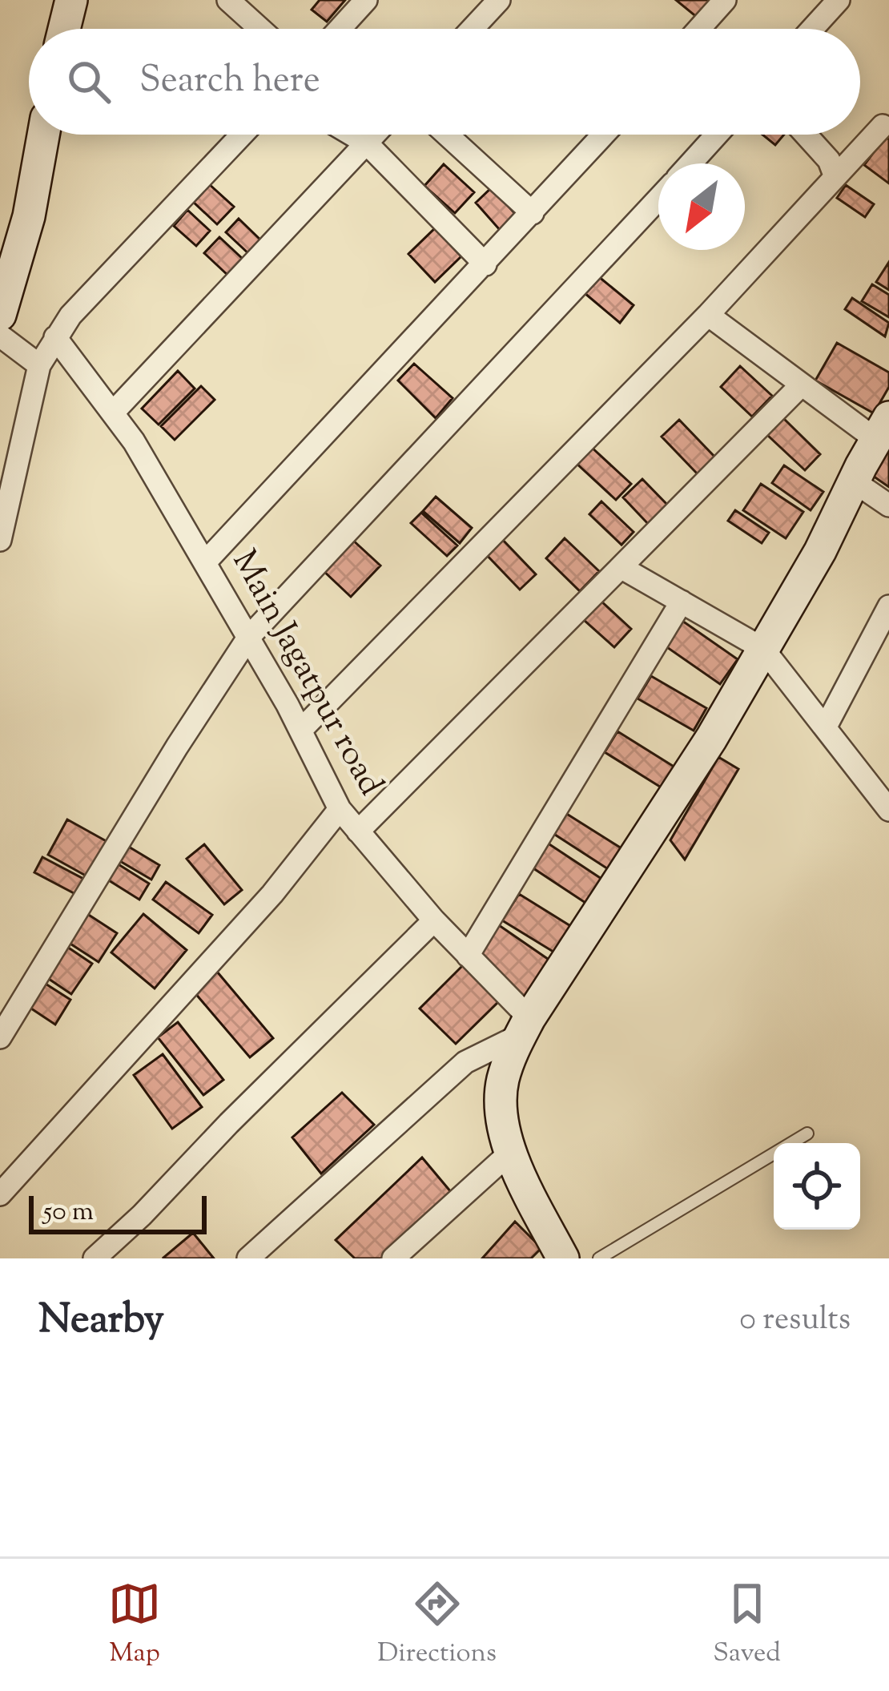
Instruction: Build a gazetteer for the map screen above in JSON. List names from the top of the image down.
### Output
{
  "streets": {
    "street": ["Main Jagatpur road"]
  },
  "scale_bar": "50 m",
  "north": "bottom left",
  "page": {
    "search": "Search here",
    "scale": "50 m",
    "heading": ["Nearby", "0 results"],
    "nav": ["Map", "Directions", "Saved"]
  }
}
